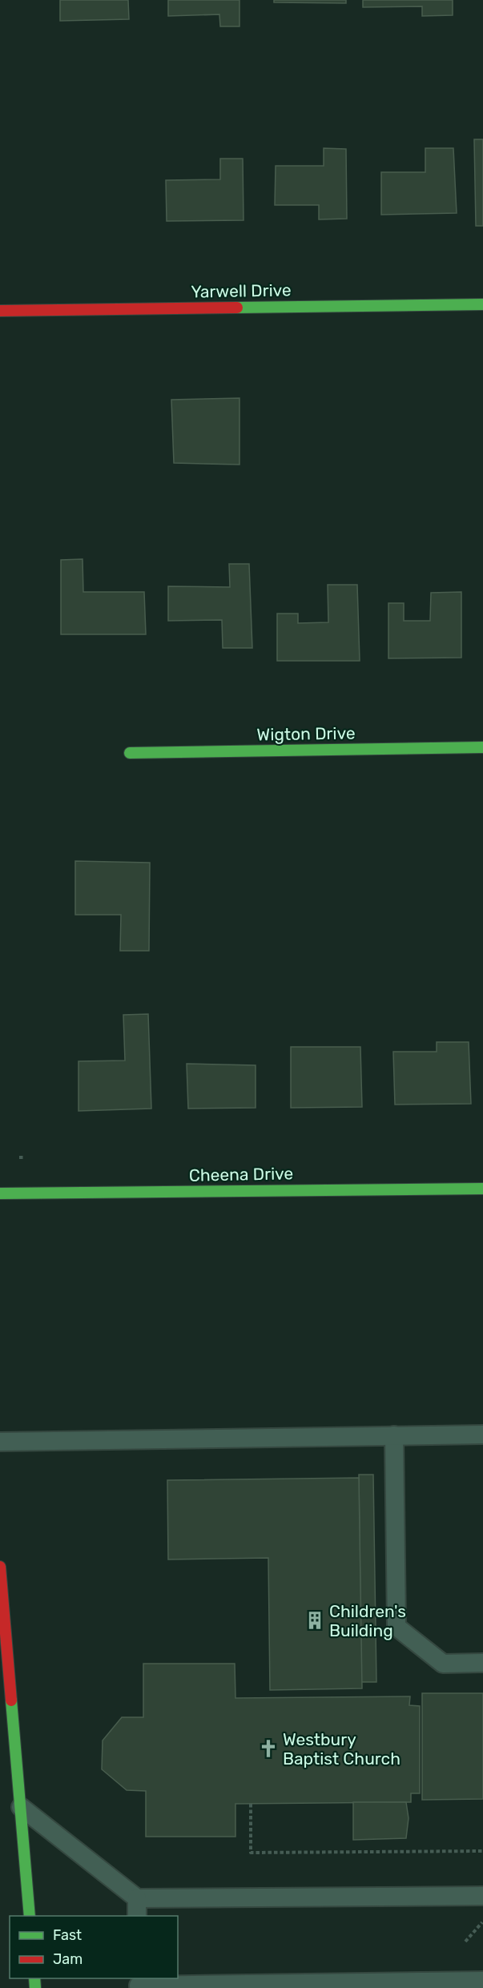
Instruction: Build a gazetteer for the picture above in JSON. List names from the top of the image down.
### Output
{
  "streets": {
    "street": ["Yarwell Drive", "Wigton Drive", "Cheena Drive"]
  },
  "places": {
    "building": ["Children's Building"],
    "church": ["Westbury Baptist Church"]
  },
  "legend": ["Fast", "Jam"]
}
